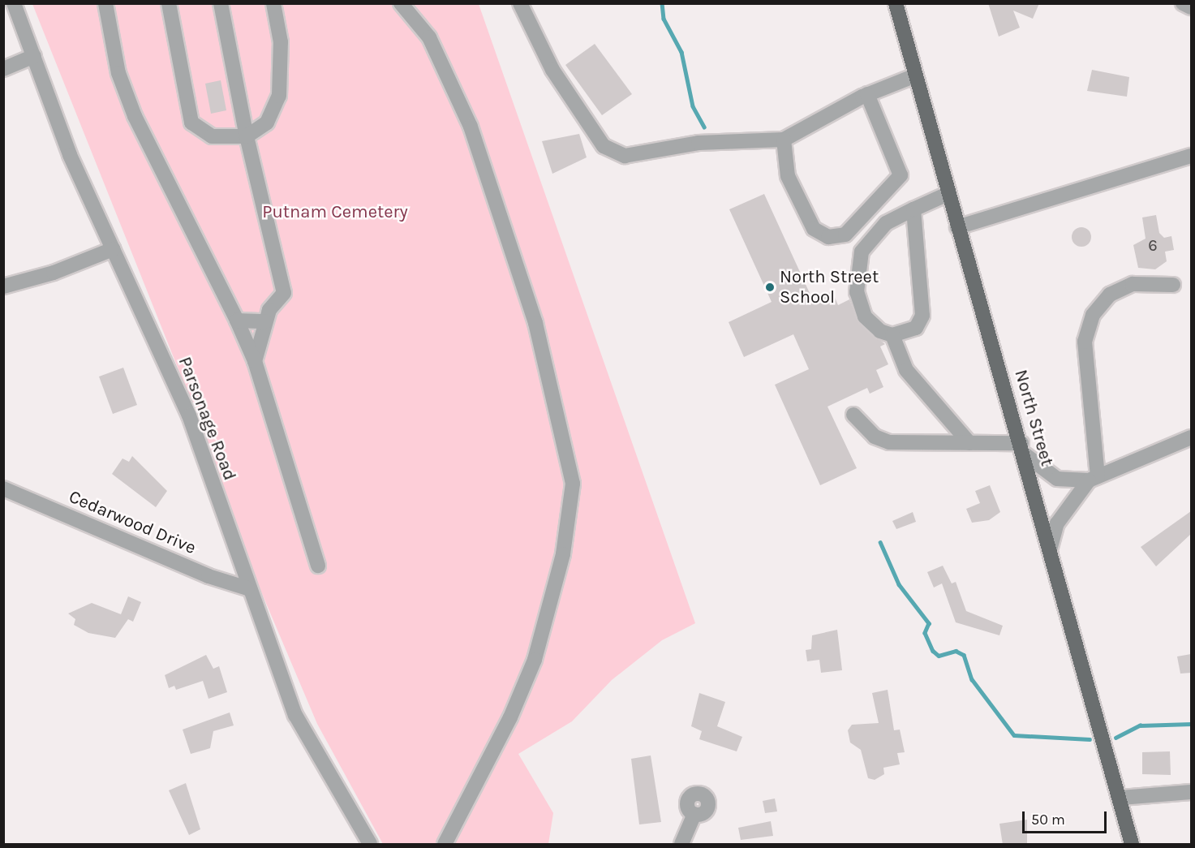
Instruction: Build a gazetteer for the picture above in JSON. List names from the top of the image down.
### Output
{
  "streets": {
    "main road": ["North Street"],
    "street": ["Parsonage Road", "Cedarwood Drive"]
  },
  "crossings": [
    ["Parsonage Road", "Cedarwood Drive"]
  ],
  "parks": ["Putnam Cemetery"],
  "places": ["North Street School"],
  "house_numbers": ["6"],
  "scale_bar": "50 m"
}
